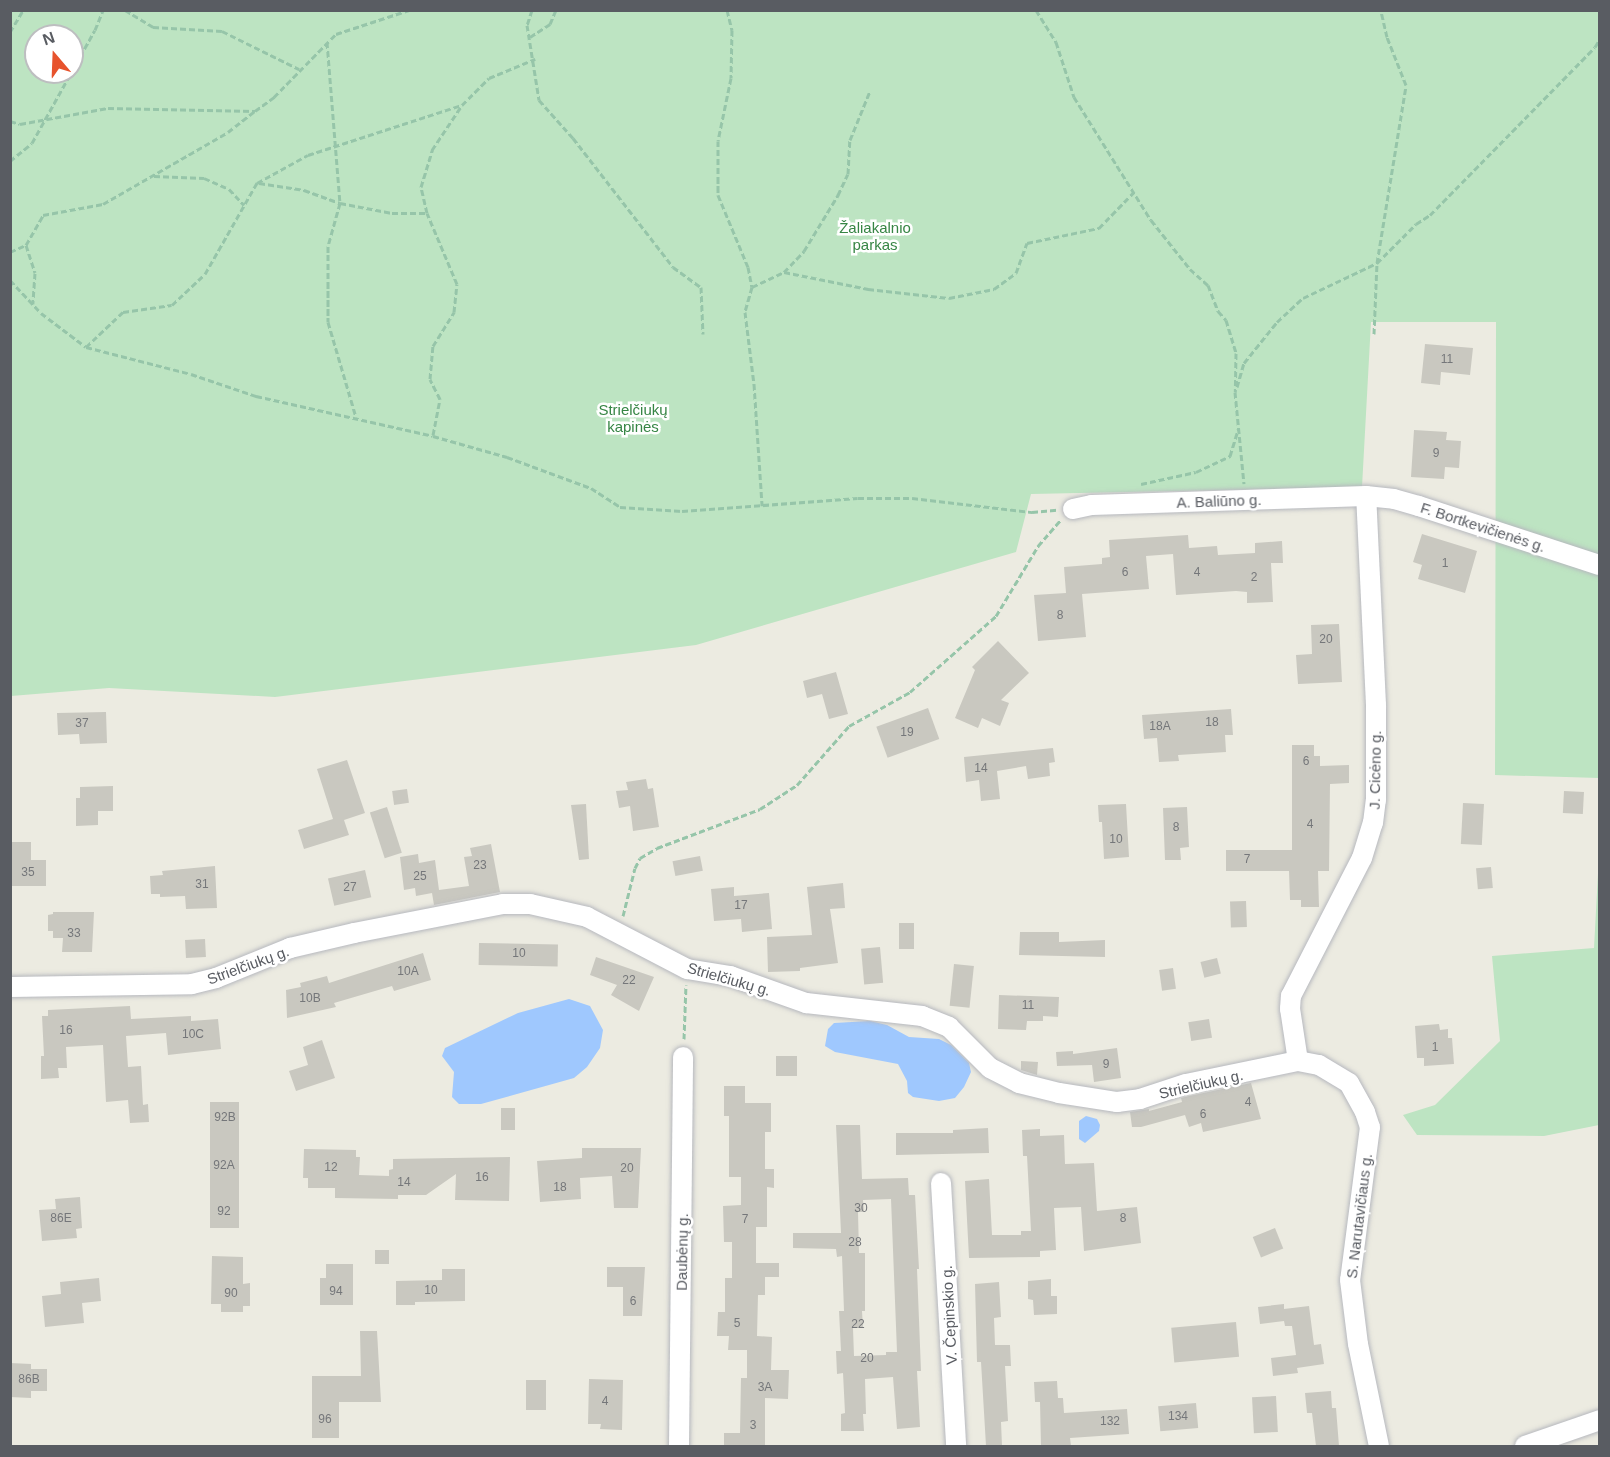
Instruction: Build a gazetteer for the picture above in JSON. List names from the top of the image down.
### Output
{
  "streets": {
    "street": [
      "A. Baliūno g.",
      "F. Bortkevičienės g.",
      "J. Cicėno g.",
      "Strielčiukų g.",
      "S. Narutavičiaus g.",
      "Daubėnų g.",
      "V. Čepinskio g."
    ]
  },
  "crossings": [
    ["A. Baliūno g.", "F. Bortkevičienės g."],
    ["A. Baliūno g.", "J. Cicėno g."],
    ["F. Bortkevičienės g.", "J. Cicėno g."],
    ["J. Cicėno g.", "Strielčiukų g."],
    ["Strielčiukų g.", "S. Narutavičiaus g."]
  ],
  "parks": ["Žaliakalnio parkas", "Strielčiukų kapinės"],
  "house_numbers": [
    "11",
    "9",
    "1",
    "6",
    "4",
    "2",
    "8",
    "20",
    "18",
    "37",
    "18A",
    "19",
    "6",
    "14",
    "4",
    "8",
    "10",
    "7",
    "23",
    "35",
    "25",
    "31",
    "27",
    "17",
    "33",
    "10",
    "10A",
    "22",
    "10B",
    "11",
    "16",
    "10C",
    "1",
    "9",
    "4",
    "6",
    "92B",
    "92A",
    "12",
    "20",
    "16",
    "14",
    "18",
    "30",
    "92",
    "86E",
    "8",
    "7",
    "28",
    "10",
    "94",
    "90",
    "6",
    "5",
    "22",
    "20",
    "86B",
    "3A",
    "4",
    "134",
    "96",
    "132",
    "3"
  ],
  "north": "top"
}
